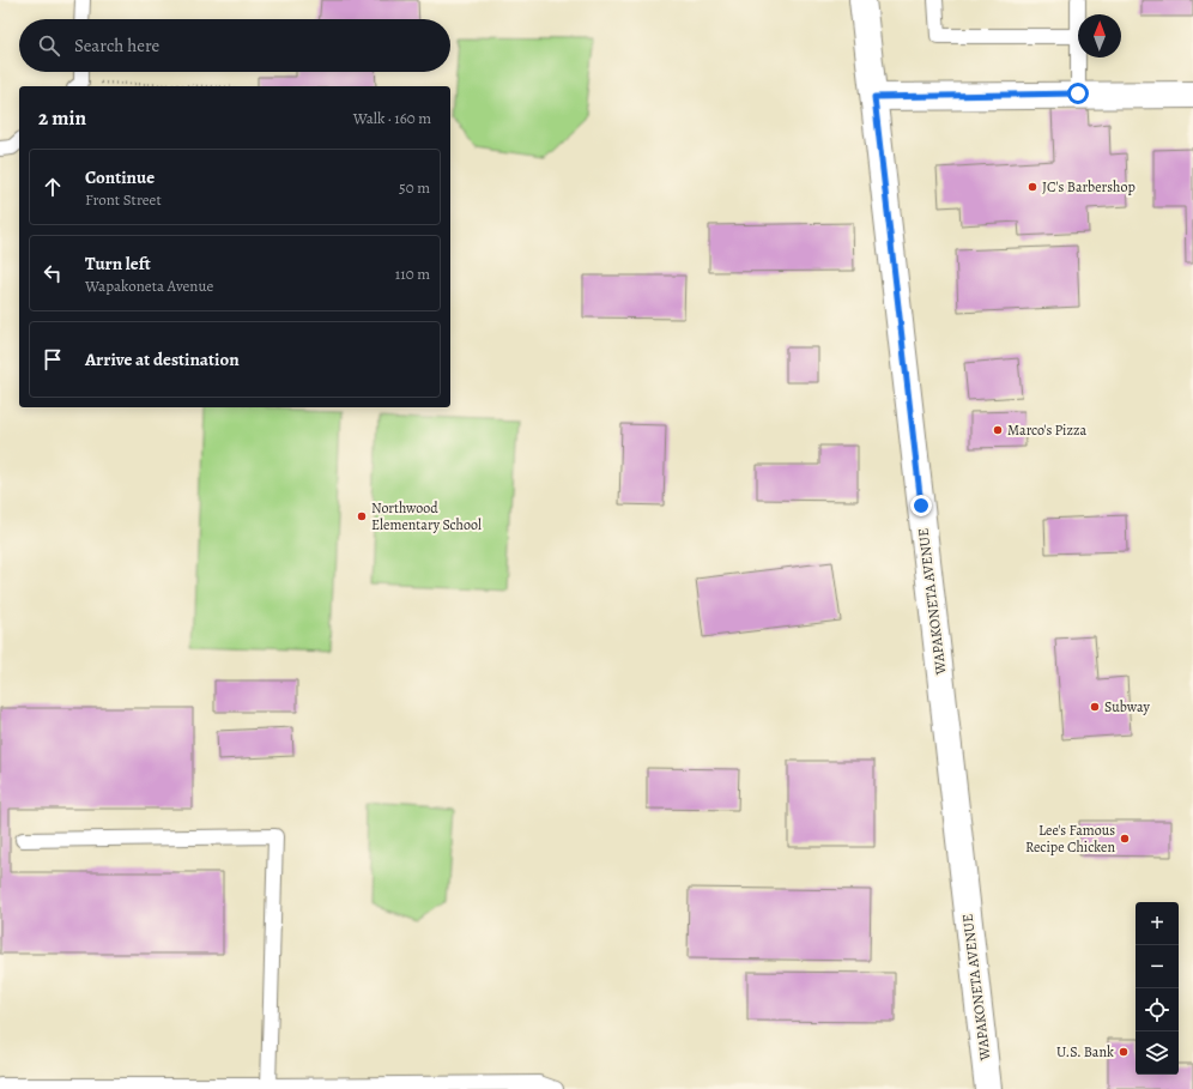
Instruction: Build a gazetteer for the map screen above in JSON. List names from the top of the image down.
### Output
{
  "streets": {
    "main road": ["WAPAKONETA AVENUE"]
  },
  "places": [
    "JC's Barbershop",
    "Marco's Pizza",
    "Northwood Elementary School",
    "Subway",
    "Lee's Famous Recipe Chicken",
    "U.S. Bank"
  ],
  "north": "top",
  "page": {
    "search": "Search here",
    "heading": ["2 min", "Walk · 160 m"],
    "list": [
      ["Continue", "Front Street", "50 m"],
      ["Turn left", "Wapakoneta Avenue", "110 m"],
      "Arrive at destination"
    ],
    "map_buttons": ["+", "−"]
  }
}
